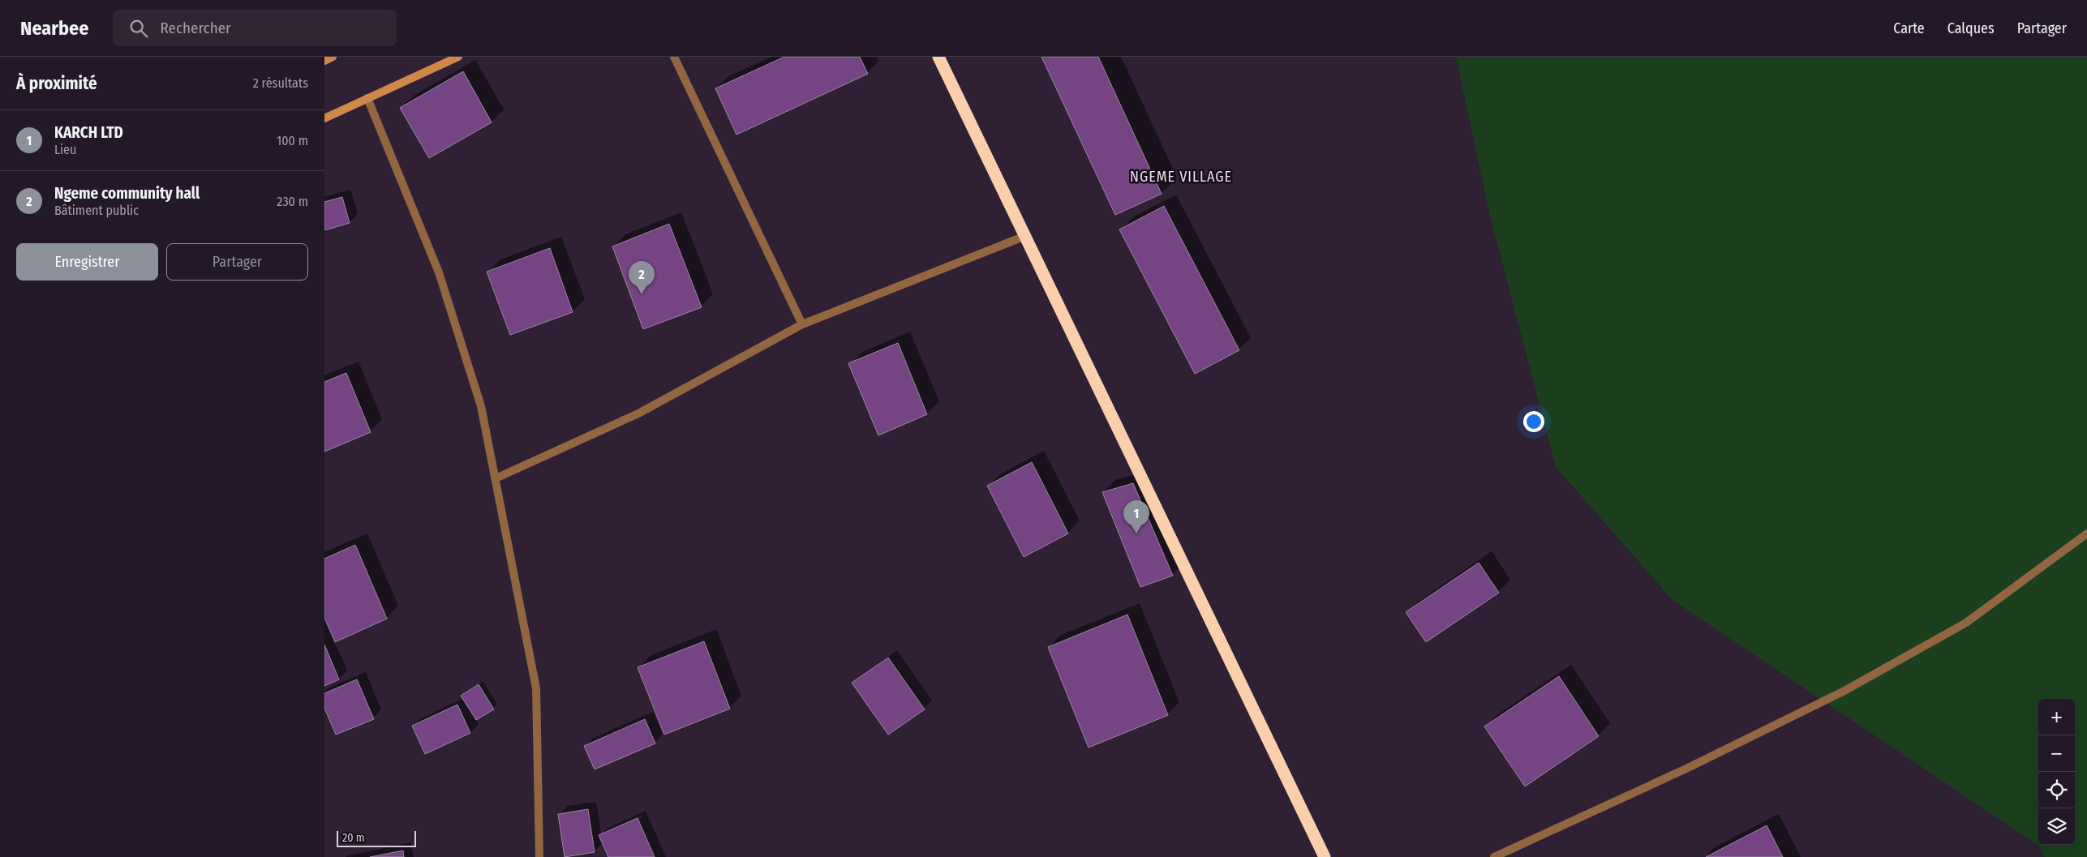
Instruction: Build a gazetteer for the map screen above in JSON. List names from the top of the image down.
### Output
{
  "districts": ["NGEME VILLAGE"],
  "scale_bar": "20 m",
  "page": {
    "header": "Nearbee",
    "search": "Rechercher",
    "nav": ["Carte", "Calques", "Partager"],
    "heading": ["À proximité", "2 résultats"],
    "list": [
      {
        "mark": "1",
        "name": "KARCH LTD",
        "note": "Lieu",
        "value": "100 m"
      },
      {
        "mark": "2",
        "name": "Ngeme community hall",
        "note": "Bâtiment public",
        "value": "230 m"
      }
    ],
    "buttons": ["Enregistrer", "Partager"],
    "pins": ["2", "1"],
    "map_buttons": ["+", "−"],
    "scale": "20 m"
  }
}
